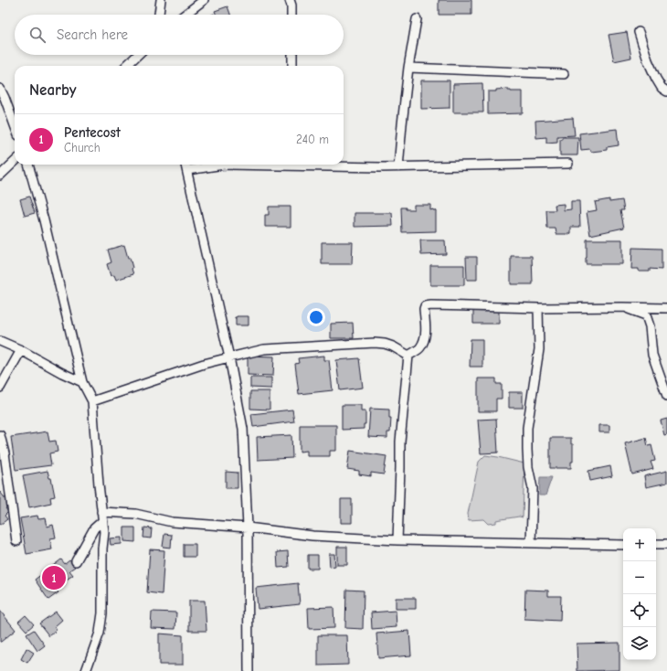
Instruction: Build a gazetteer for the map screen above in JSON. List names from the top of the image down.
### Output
{
  "page": {
    "search": "Search here",
    "heading": "Nearby",
    "list": [
      {
        "mark": "1",
        "name": "Pentecost",
        "note": "Church",
        "value": "240 m"
      }
    ],
    "map_buttons": ["+", "−"],
    "pins": "1"
  }
}
